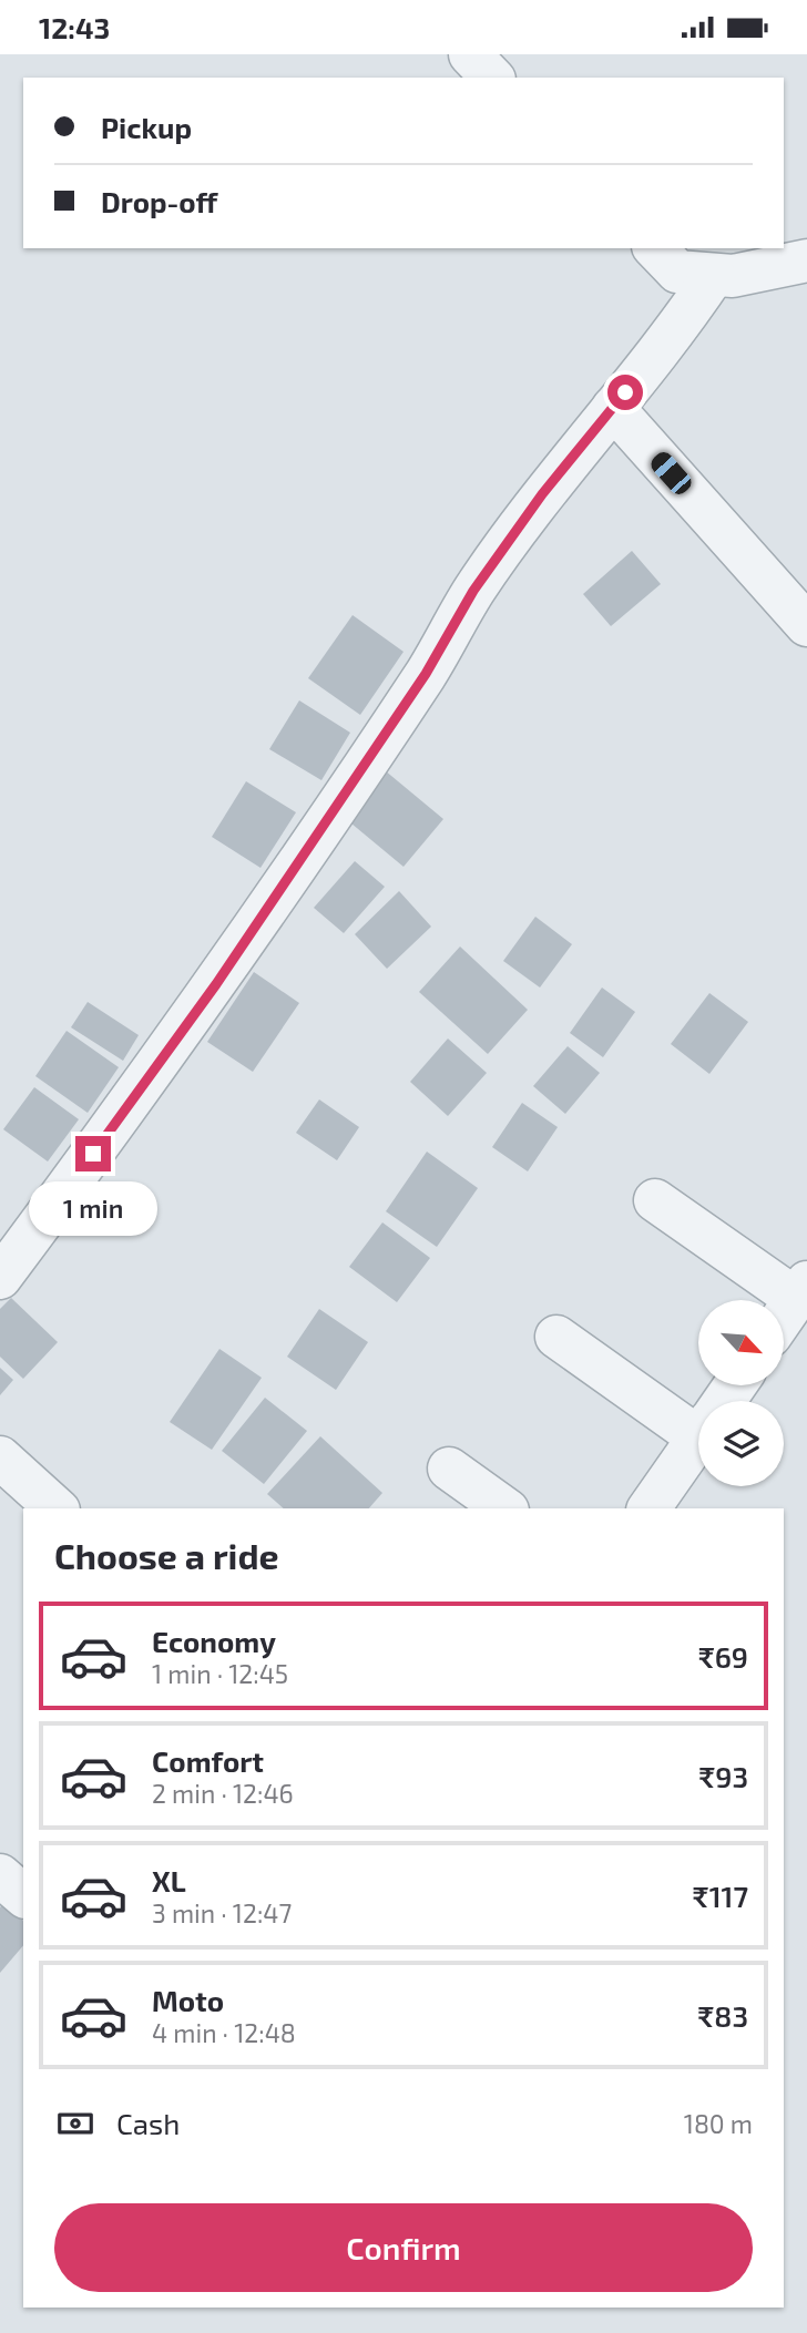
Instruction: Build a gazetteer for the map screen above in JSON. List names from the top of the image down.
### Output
{
  "north": "bottom right",
  "page": {
    "status": "12:43",
    "banner": ["Pickup", "Drop-off"],
    "bubble": "1 min",
    "heading": "Choose a ride",
    "list": [
      {
        "name": "Economy",
        "note": "1 min · 12:45",
        "value": "₹69"
      },
      {
        "name": "Comfort",
        "note": "2 min · 12:46",
        "value": "₹93"
      },
      {
        "name": "XL",
        "note": "3 min · 12:47",
        "value": "₹117"
      },
      {
        "name": "Moto",
        "note": "4 min · 12:48",
        "value": "₹83"
      }
    ],
    "pay": ["Cash", "180 m"],
    "buttons": "Confirm"
  }
}
